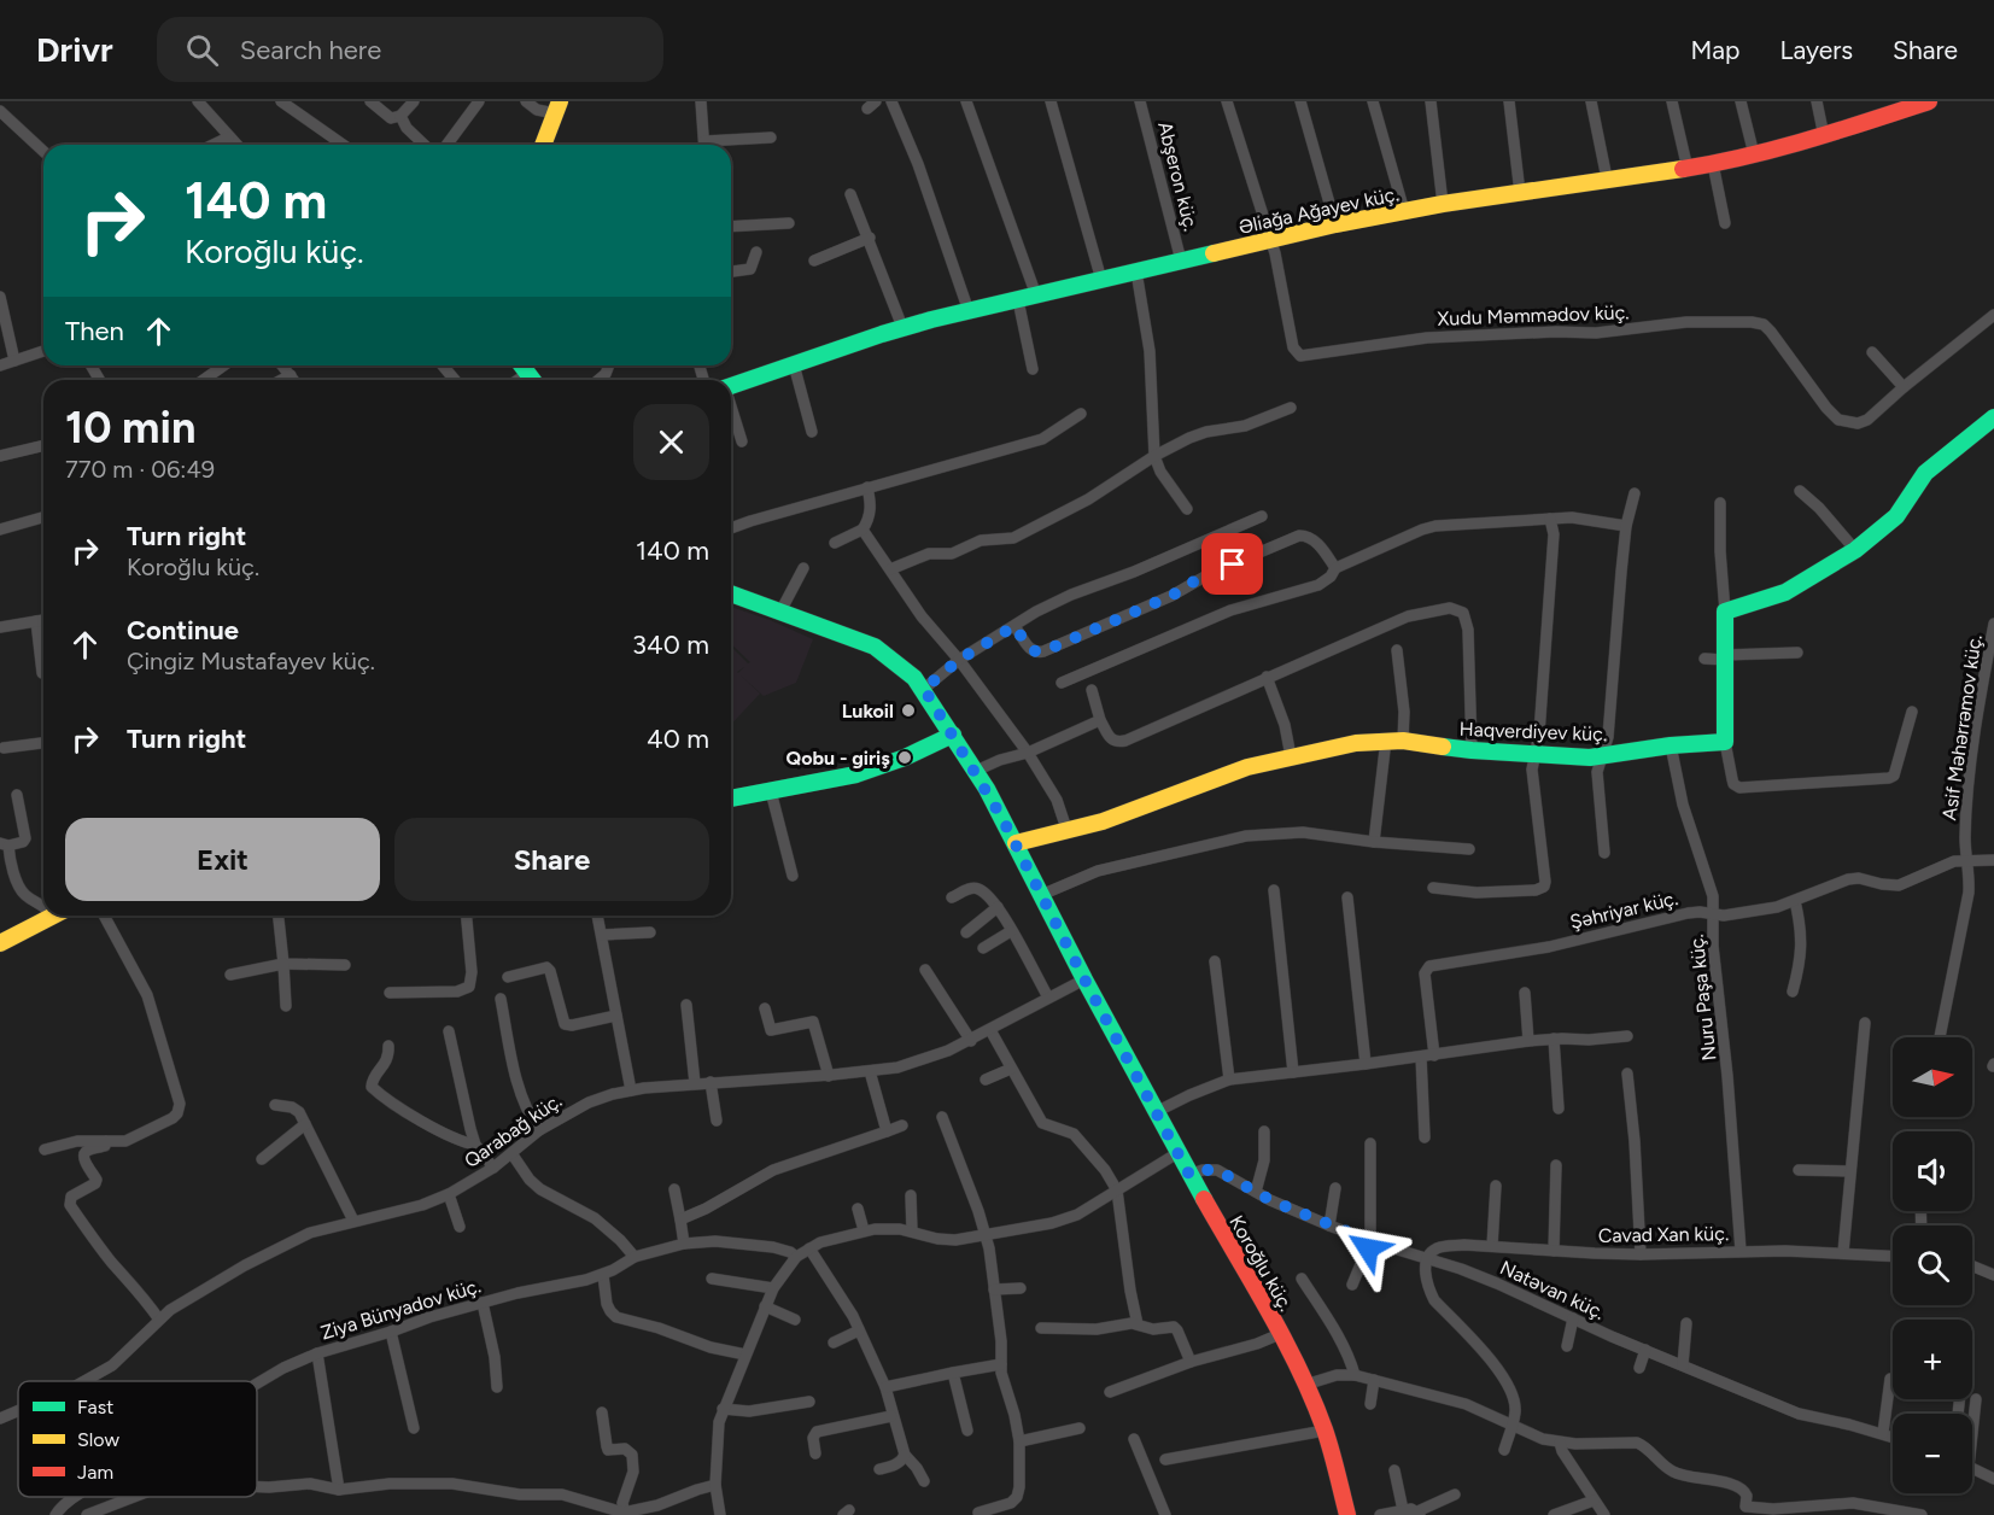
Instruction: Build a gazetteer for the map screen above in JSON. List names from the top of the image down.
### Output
{
  "streets": {
    "street": [
      "Abşeron küç.",
      "Əliağa Ağayev küç.",
      "Xudu Məmmədov küç.",
      "Asif Məhərrəmov küç.",
      "Haqverdiyev küç.",
      "Şəhriyar küç.",
      "Nuru Paşa küç.",
      "Qarabağ küç.",
      "Cavad Xan küç.",
      "Koroğlu küç.",
      "Natəvan küç.",
      "Ziya Bünyadov küç."
    ]
  },
  "crossings": [
    ["Abşeron küç.", "Əliağa Ağayev küç."],
    ["Əliağa Ağayev küç.", "Xudu Məmmədov küç."],
    ["Asif Məhərrəmov küç.", "Şəhriyar küç."],
    ["Haqverdiyev küç.", "Nuru Paşa küç."],
    ["Haqverdiyev küç.", "Koroğlu küç."],
    ["Şəhriyar küç.", "Nuru Paşa küç."],
    ["Nuru Paşa küç.", "Cavad Xan küç."],
    ["Qarabağ küç.", "Koroğlu küç."],
    ["Cavad Xan küç.", "Natəvan küç."],
    ["Koroğlu küç.", "Natəvan küç."]
  ],
  "places": ["Lukoil", "Qobu - giriş"],
  "legend": ["Fast", "Slow", "Jam"],
  "north": "right",
  "page": {
    "header": "Drivr",
    "search": "Search here",
    "nav": ["Map", "Layers", "Share"],
    "turn": ["140 m", "Koroğlu küç."],
    "then": "Then",
    "heading": ["10 min", "770 m · 06:49"],
    "list": [
      {
        "name": "Turn right",
        "note": "Koroğlu küç.",
        "value": "140 m"
      },
      {
        "name": "Continue",
        "note": "Çingiz Mustafayev küç.",
        "value": "340 m"
      },
      {
        "name": "Turn right",
        "value": "40 m"
      }
    ],
    "buttons": ["Exit", "Share"],
    "map_buttons": ["+", "−"]
  }
}
